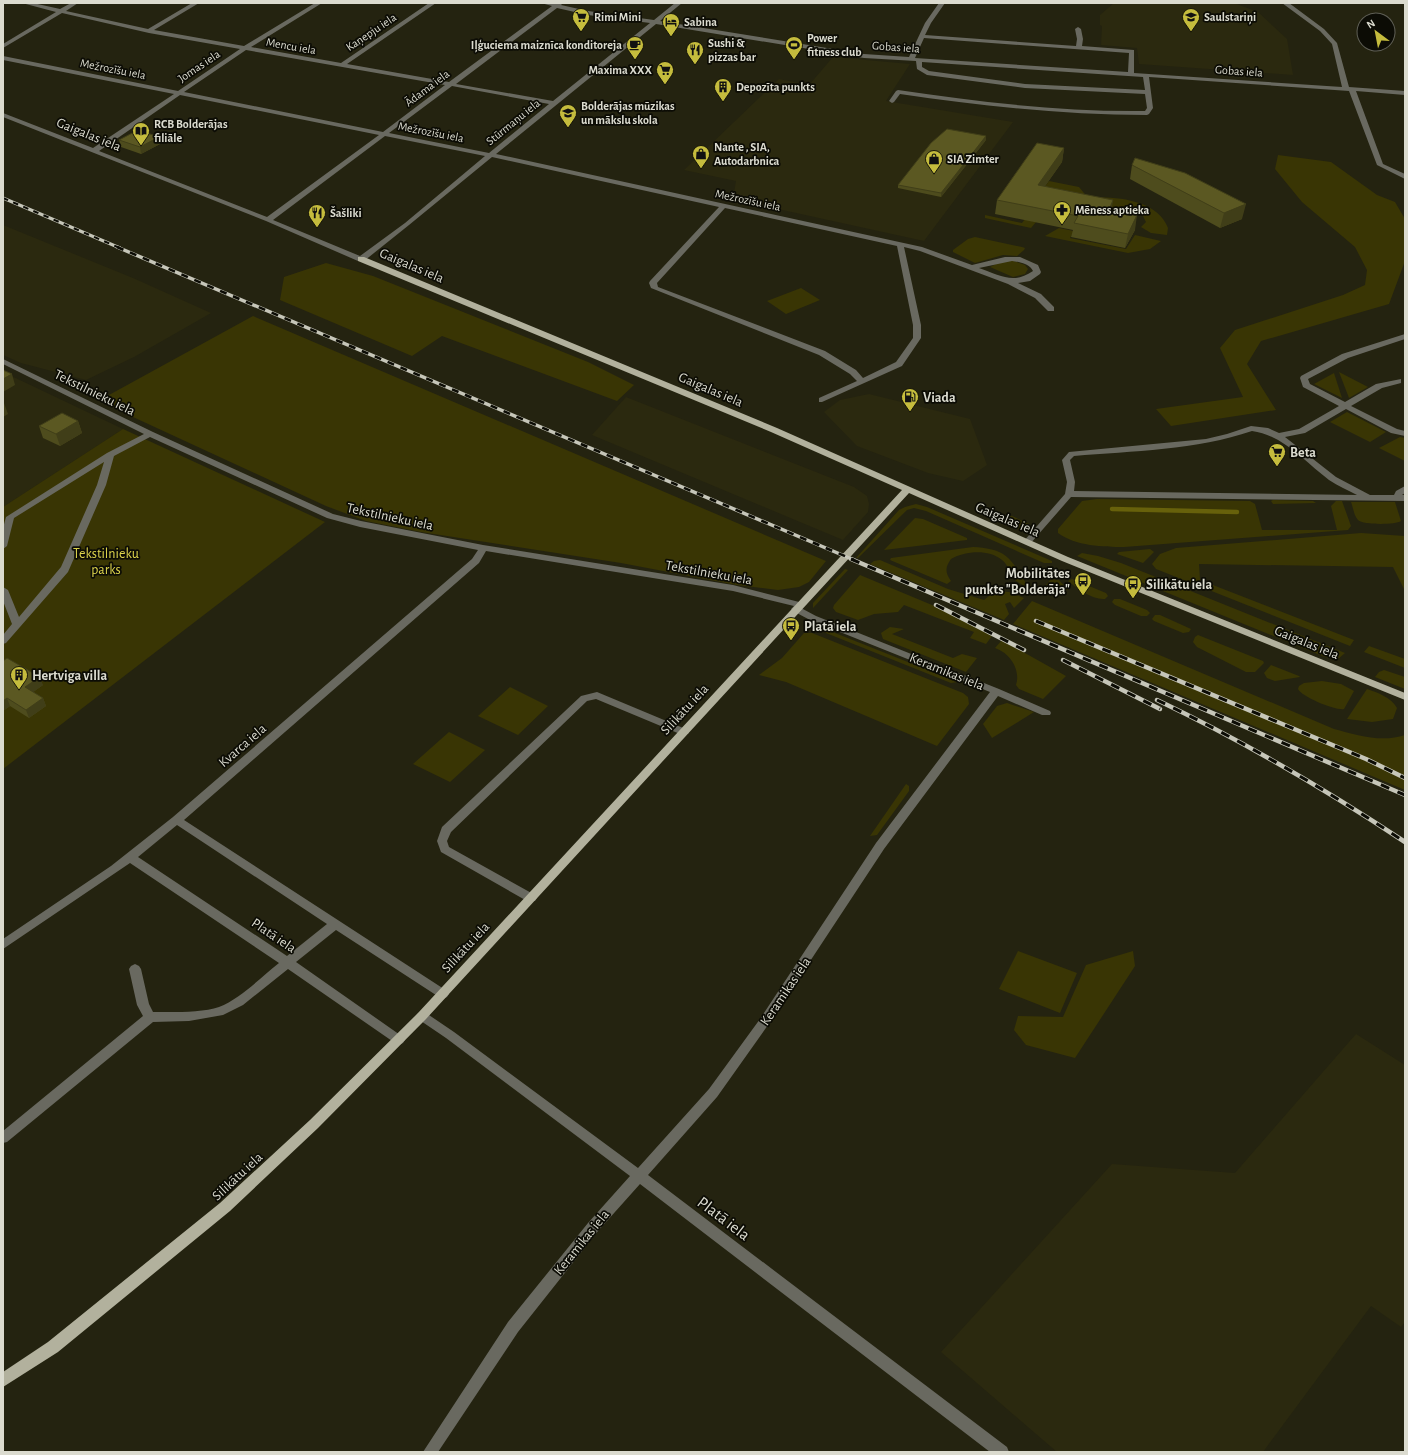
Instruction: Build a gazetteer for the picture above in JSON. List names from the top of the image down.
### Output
{
  "streets": {
    "main road": ["Gaigalas iela", "Silikātu iela"],
    "street": [
      "Kaņepju iela",
      "Mencu iela",
      "Gobas iela",
      "Jomas iela",
      "Mežrozīšu iela",
      "Ādama iela",
      "Stūrmaņu iela",
      "Tekstilnieku iela",
      "Keramikas iela",
      "Kvarca iela",
      "Platā iela"
    ]
  },
  "crossings": [
    ["Kaņepju iela", "Mencu iela"],
    ["Mencu iela", "Jomas iela"],
    ["Mencu iela", "Ādama iela"],
    ["Mencu iela", "Stūrmaņu iela"],
    ["Gobas iela", "Ādama iela"],
    ["Gobas iela", "Stūrmaņu iela"],
    ["Jomas iela", "Mežrozīšu iela"],
    ["Jomas iela", "Gaigalas iela"],
    ["Mežrozīšu iela", "Ādama iela"],
    ["Mežrozīšu iela", "Stūrmaņu iela"],
    ["Ādama iela", "Gaigalas iela"],
    ["Stūrmaņu iela", "Gaigalas iela"],
    ["Gaigalas iela", "Silikātu iela"],
    ["Tekstilnieku iela", "Keramikas iela"],
    ["Tekstilnieku iela", "Silikātu iela"],
    ["Tekstilnieku iela", "Kvarca iela"],
    ["Keramikas iela", "Silikātu iela"],
    ["Keramikas iela", "Platā iela"],
    ["Silikātu iela", "Platā iela"],
    ["Kvarca iela", "Platā iela"]
  ],
  "parks": ["Tekstilnieku parks"],
  "places": {
    "supermarket": ["Rimi Mini", "Maxima XXX", "Beta"],
    "school or university": ["Saulstariņi", "Bolderājas mūzikas un mākslu skola"],
    "hotel": ["Sabina"],
    "cafe": ["Iļģuciema maiznīca konditoreja"],
    "sports": ["Power fitness club"],
    "restaurant": ["Sushi & pizzas bar", "Šašliki"],
    "building": ["Depozīta punkts", "Hertviga villa"],
    "library": ["RCB Bolderājas filiāle"],
    "shop": ["Nante , SIA, Autodarbnica", "SIA Zimter"],
    "pharmacy": ["Mēness aptieka"],
    "fuel station": ["Viada"],
    "bus stop": ["Mobilitātes punkts \"Bolderāja\"", "Silikātu iela", "Platā iela"]
  },
  "north": "top left"
}
